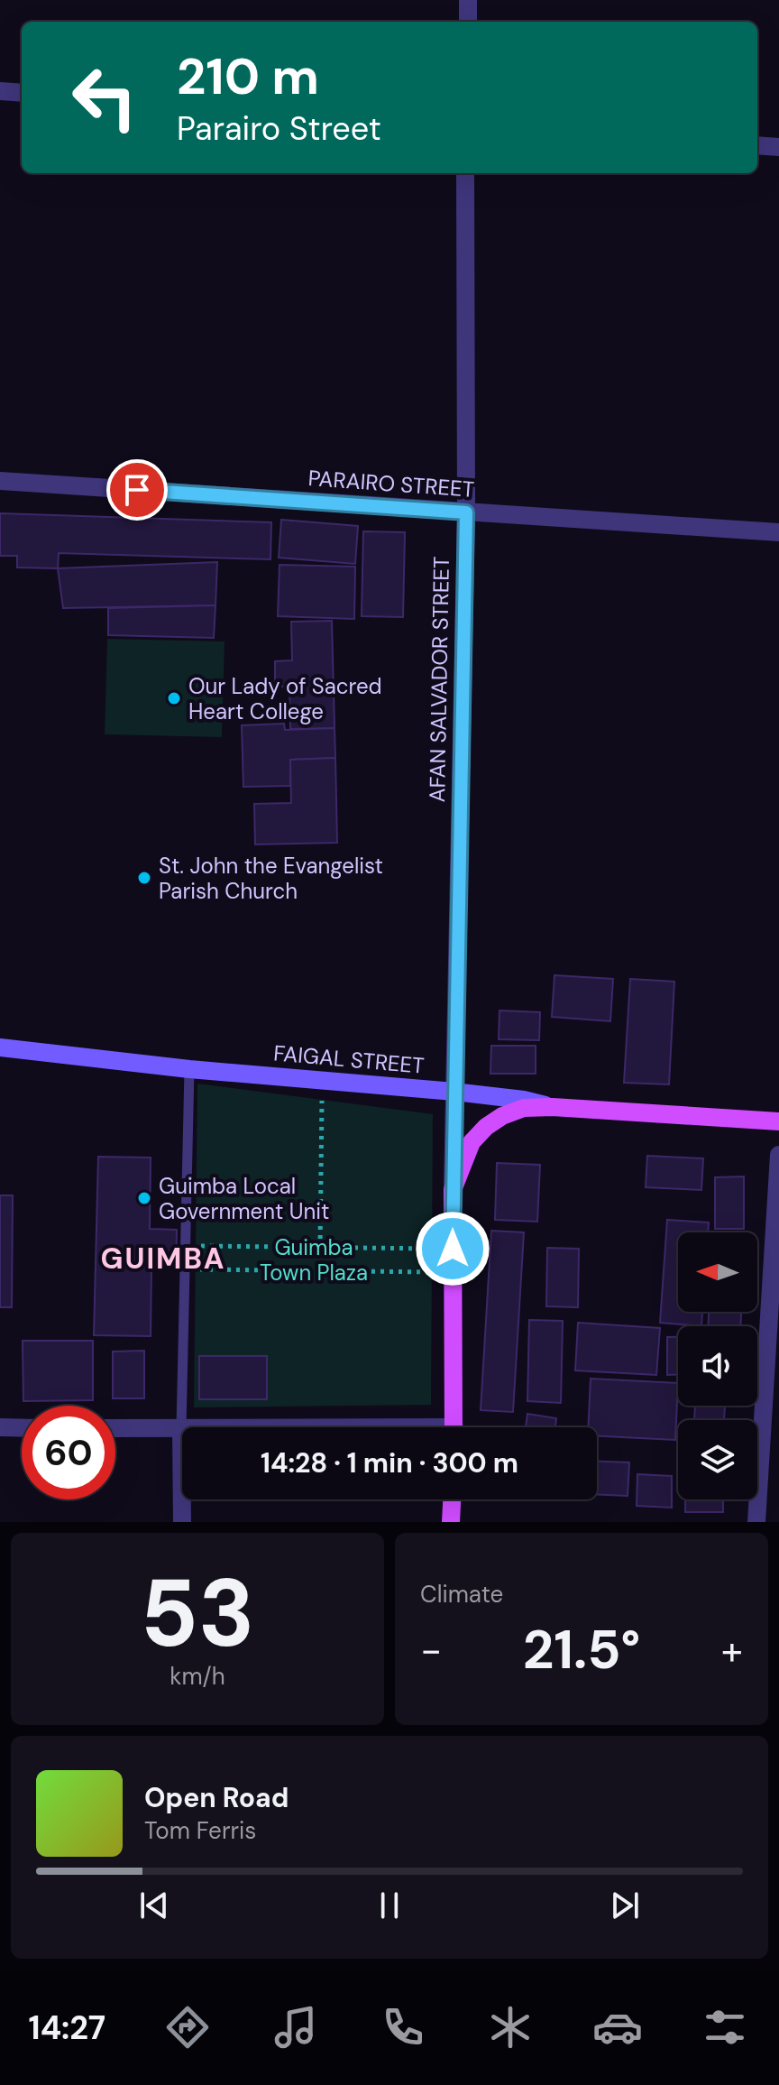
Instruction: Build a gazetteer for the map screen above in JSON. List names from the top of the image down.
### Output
{
  "streets": {
    "main road": ["AFAN SALVADOR STREET", "FAIGAL STREET"],
    "street": ["PARAIRO STREET"]
  },
  "crossings": [
    ["PARAIRO STREET", "AFAN SALVADOR STREET"],
    ["AFAN SALVADOR STREET", "FAIGAL STREET"]
  ],
  "districts": ["GUIMBA"],
  "parks": ["Guimba Town Plaza"],
  "places": ["Our Lady of Sacred Heart College", "St. John the Evangelist Parish Church", "Guimba Local Government Unit"],
  "north": "left",
  "page": {
    "turn": ["210 m", "Parairo Street"],
    "limit": "60",
    "trip": "14:28 · 1 min · 300 m",
    "tile": [
      ["53", "km/h"],
      "Climate"
    ],
    "heat": ["−", "21.5°", "+"],
    "song": ["Open Road", "Tom Ferris"],
    "tabs": "14:27"
  }
}
